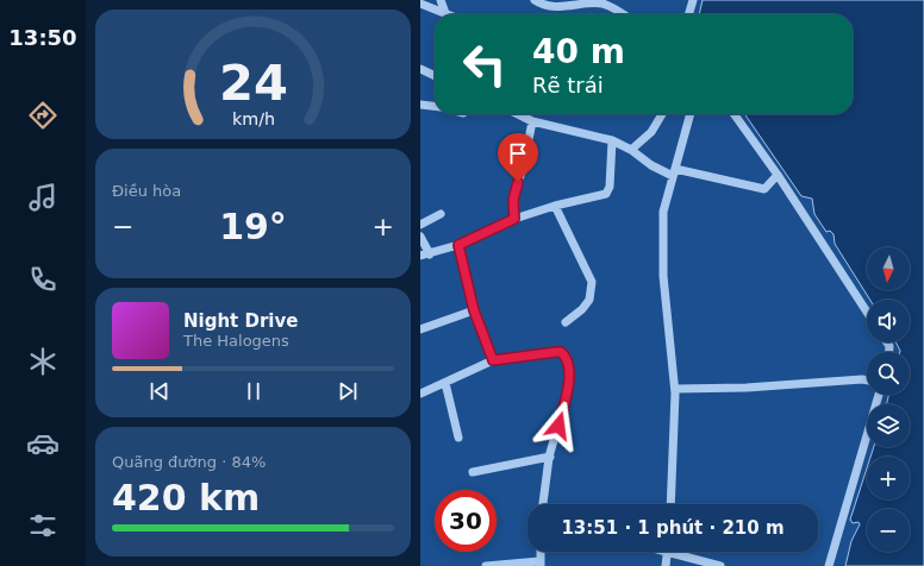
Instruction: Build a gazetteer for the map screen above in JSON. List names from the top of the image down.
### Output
{
  "north": "bottom",
  "page": {
    "tabs": "13:50",
    "turn": ["40 m", "Rẽ trái"],
    "tile": [
      "Điều hòa",
      ["Quãng đường · 84%", "420 km"]
    ],
    "heat": ["−", "19°", "+"],
    "map_buttons": ["+", "−"],
    "song": ["Night Drive", "The Halogens"],
    "limit": "30",
    "trip": "13:51 · 1 phút · 210 m",
    "gauge": ["24", "km/h"]
  }
}
